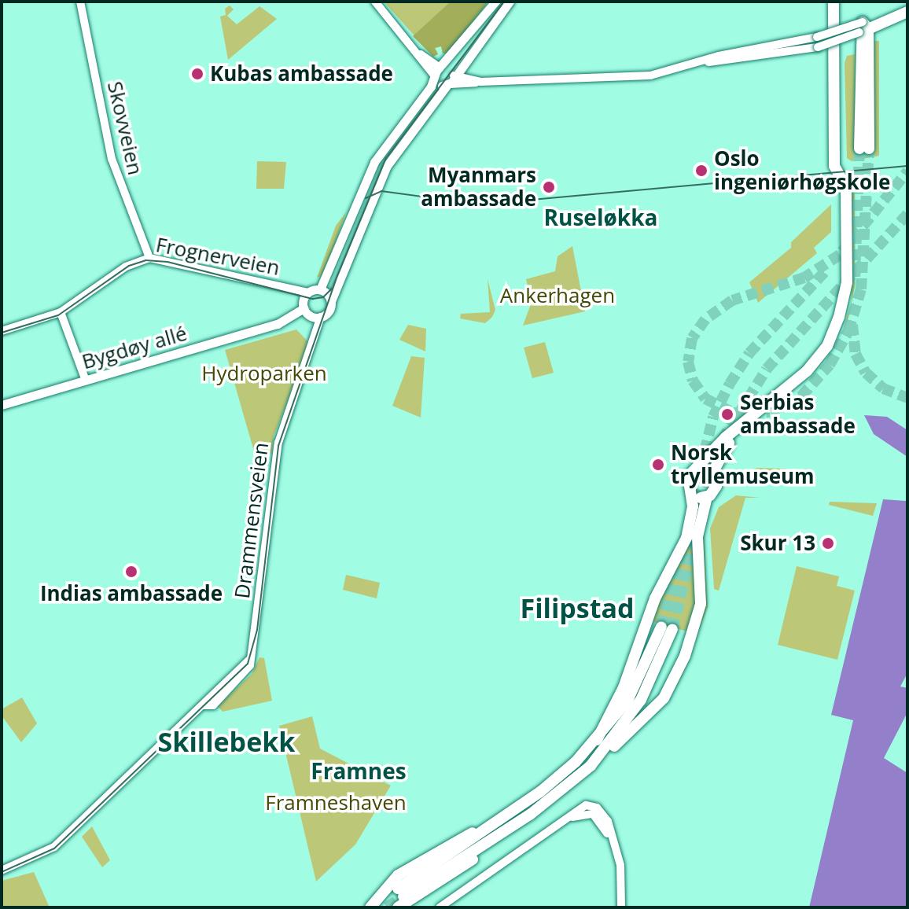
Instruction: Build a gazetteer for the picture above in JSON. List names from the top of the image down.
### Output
{
  "streets": {
    "main road": ["Bygdøy allé"],
    "street": ["Skovveien", "Frognerveien", "Drammensveien"]
  },
  "crossings": [
    ["Skovveien", "Frognerveien"],
    ["Frognerveien", "Bygdøy allé"],
    ["Frognerveien", "Drammensveien"],
    ["Bygdøy allé", "Drammensveien"]
  ],
  "districts": [
    "Ruseløkka",
    "Filipstad",
    "Skillebekk",
    "Framnes"
  ],
  "parks": ["Ankerhagen", "Hydroparken", "Framneshaven"],
  "places": [
    "Kubas ambassade",
    "Oslo ingeniørhøgskole",
    "Myanmars ambassade",
    "Serbias ambassade",
    "Norsk tryllemuseum",
    "Skur 13",
    "Indias ambassade"
  ]
}
